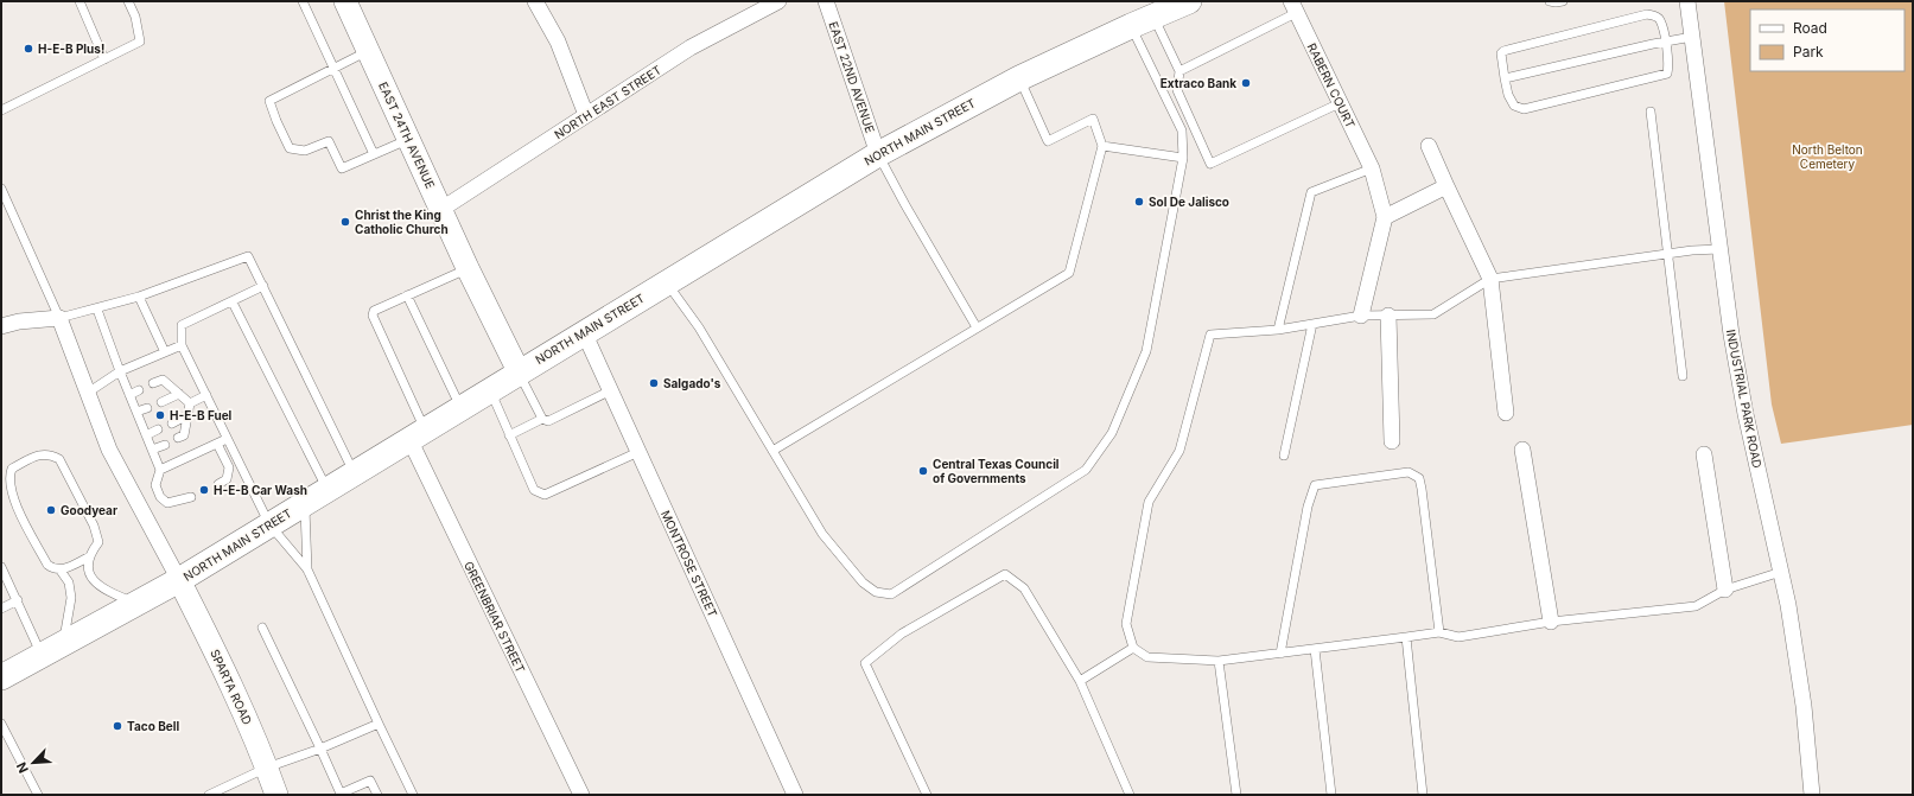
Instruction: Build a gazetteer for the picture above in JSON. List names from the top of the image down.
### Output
{
  "streets": {
    "main road": ["NORTH MAIN STREET"],
    "street": [
      "EAST 22ND AVENUE",
      "RABERN COURT",
      "NORTH EAST STREET",
      "EAST 24TH AVENUE",
      "INDUSTRIAL PARK ROAD",
      "MONTROSE STREET",
      "GREENBRIAR STREET",
      "SPARTA ROAD"
    ]
  },
  "crossings": [
    ["EAST 22ND AVENUE", "NORTH MAIN STREET"],
    ["NORTH EAST STREET", "EAST 24TH AVENUE"],
    ["NORTH MAIN STREET", "EAST 24TH AVENUE"],
    ["NORTH MAIN STREET", "MONTROSE STREET"],
    ["NORTH MAIN STREET", "GREENBRIAR STREET"],
    ["NORTH MAIN STREET", "SPARTA ROAD"]
  ],
  "parks": ["North Belton Cemetery"],
  "places": [
    "H-E-B Plus!",
    "Extraco Bank",
    "Sol De Jalisco",
    "Christ the King Catholic Church",
    "Salgado's",
    "H-E-B Fuel",
    "Central Texas Council of Governments",
    "H-E-B Car Wash",
    "Goodyear",
    "Taco Bell"
  ],
  "legend": ["Road", "Park"],
  "north": "bottom left"
}
